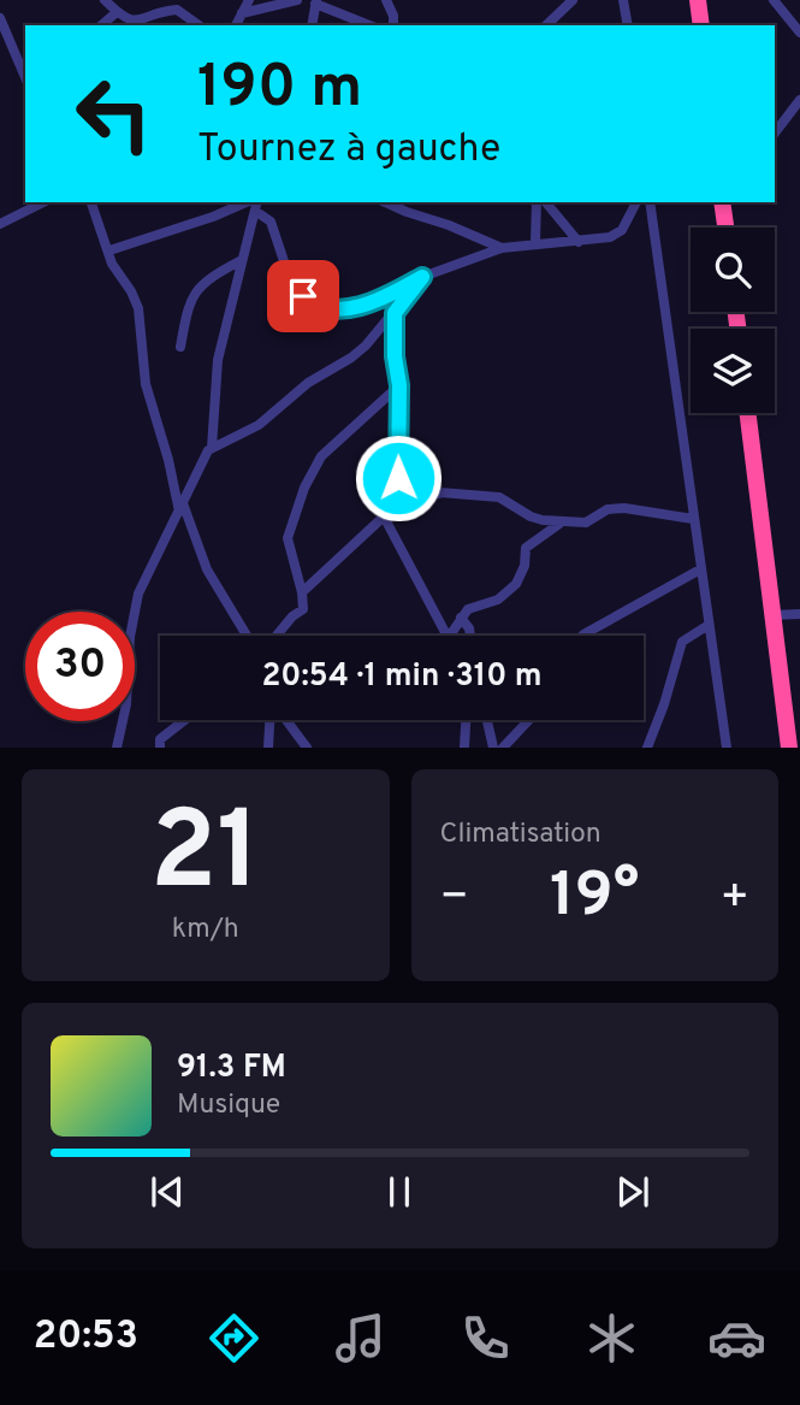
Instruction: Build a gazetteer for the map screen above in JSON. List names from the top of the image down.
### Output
{
  "page": {
    "turn": ["190 m", "Tournez à gauche"],
    "limit": "30",
    "trip": "20:54 · 1 min · 310 m",
    "tile": [
      ["21", "km/h"],
      "Climatisation"
    ],
    "heat": ["−", "19°", "+"],
    "song": ["91.3 FM", "Musique"],
    "tabs": "20:53"
  }
}
